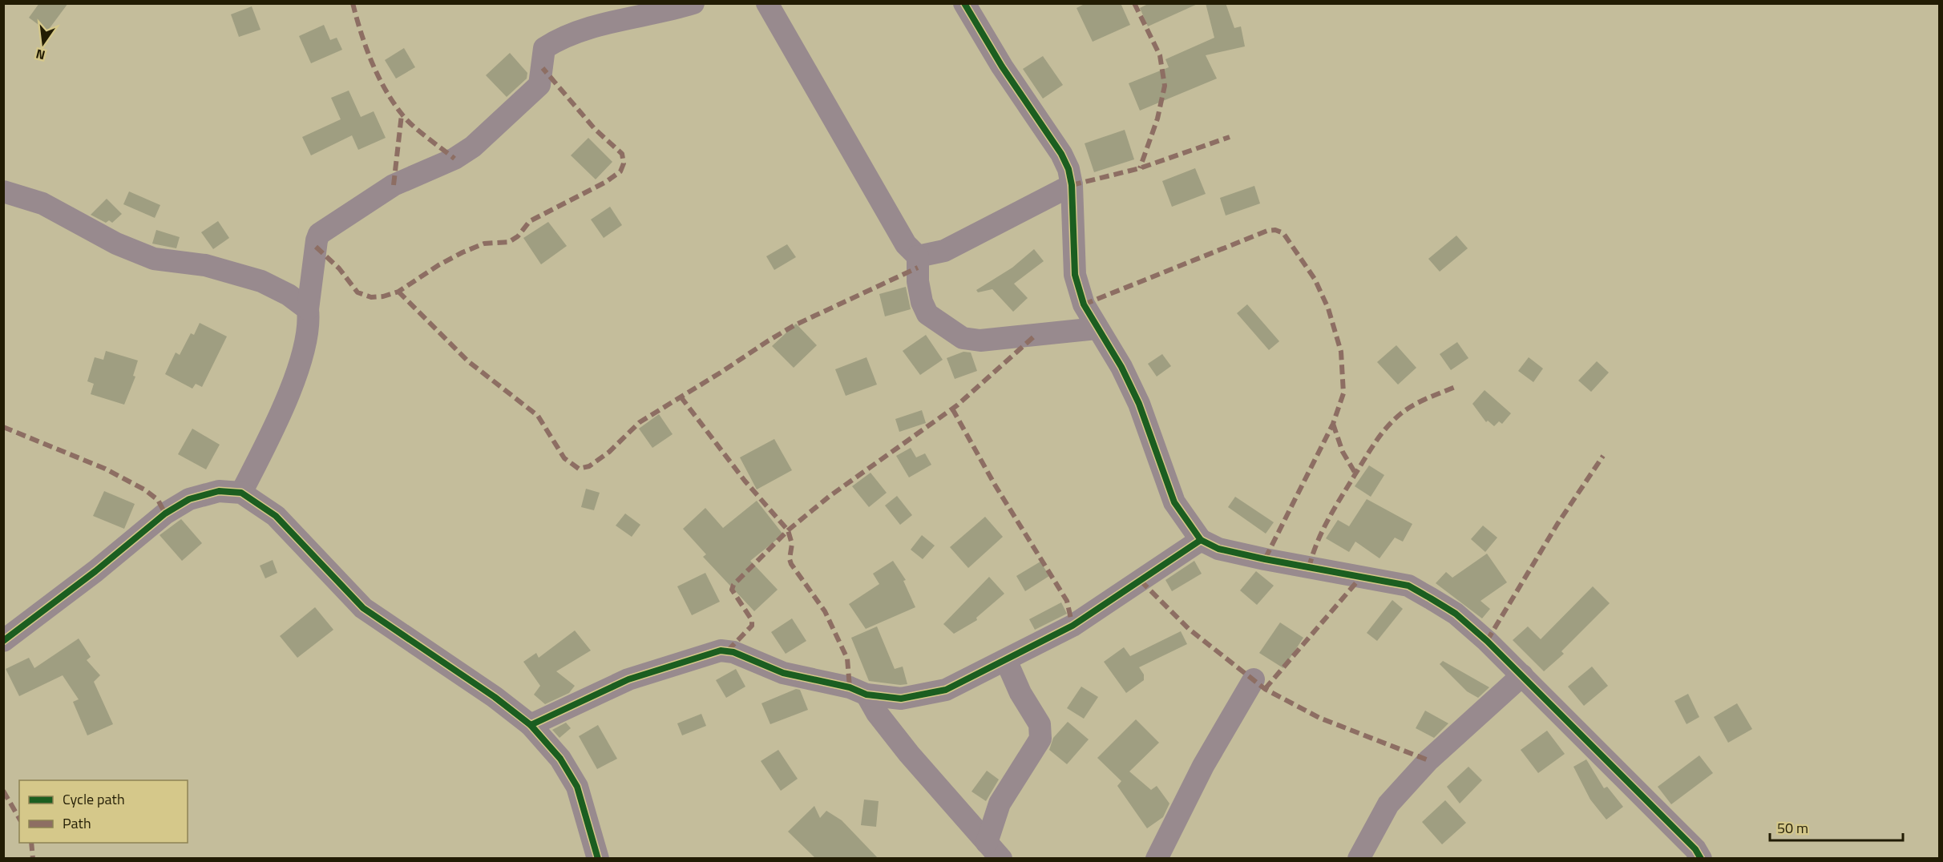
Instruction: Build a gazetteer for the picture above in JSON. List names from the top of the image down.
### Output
{
  "legend": ["Cycle path", "Path"],
  "scale_bar": "50 m",
  "north": "bottom"
}
